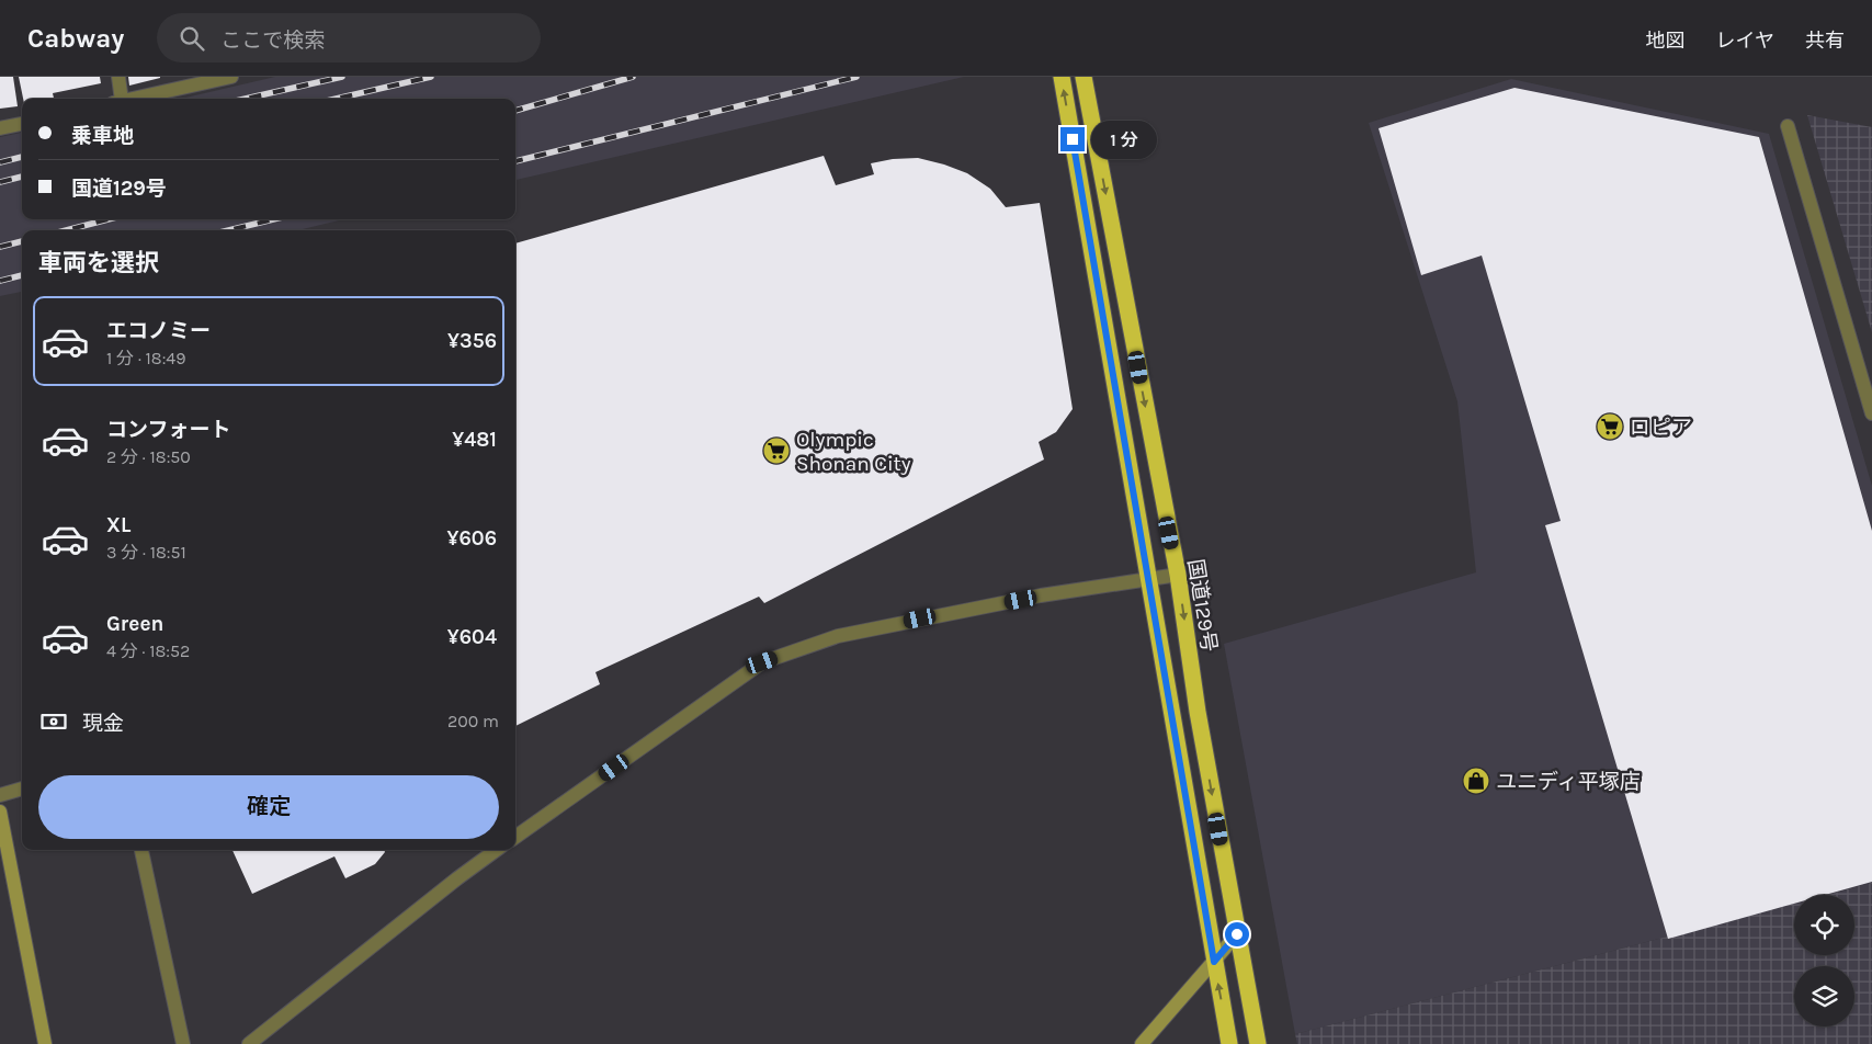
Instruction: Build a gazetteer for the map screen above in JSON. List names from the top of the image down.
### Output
{
  "streets": {
    "highway": ["国道129号"]
  },
  "places": {
    "supermarket": ["ロピア", "Olympic Shonan City"],
    "shop": ["ユニディ平塚店"]
  },
  "page": {
    "header": "Cabway",
    "search": "ここで検索",
    "nav": ["地図", "レイヤ", "共有"],
    "banner": ["乗車地", "国道129号"],
    "bubble": "1 分",
    "heading": "車両を選択",
    "list": [
      {
        "name": "エコノミー",
        "note": "1 分 · 18:49",
        "value": "¥356"
      },
      {
        "name": "コンフォート",
        "note": "2 分 · 18:50",
        "value": "¥481"
      },
      {
        "name": "XL",
        "note": "3 分 · 18:51",
        "value": "¥606"
      },
      {
        "name": "Green",
        "note": "4 分 · 18:52",
        "value": "¥604"
      }
    ],
    "pay": ["現金", "200 m"],
    "buttons": "確定"
  }
}
